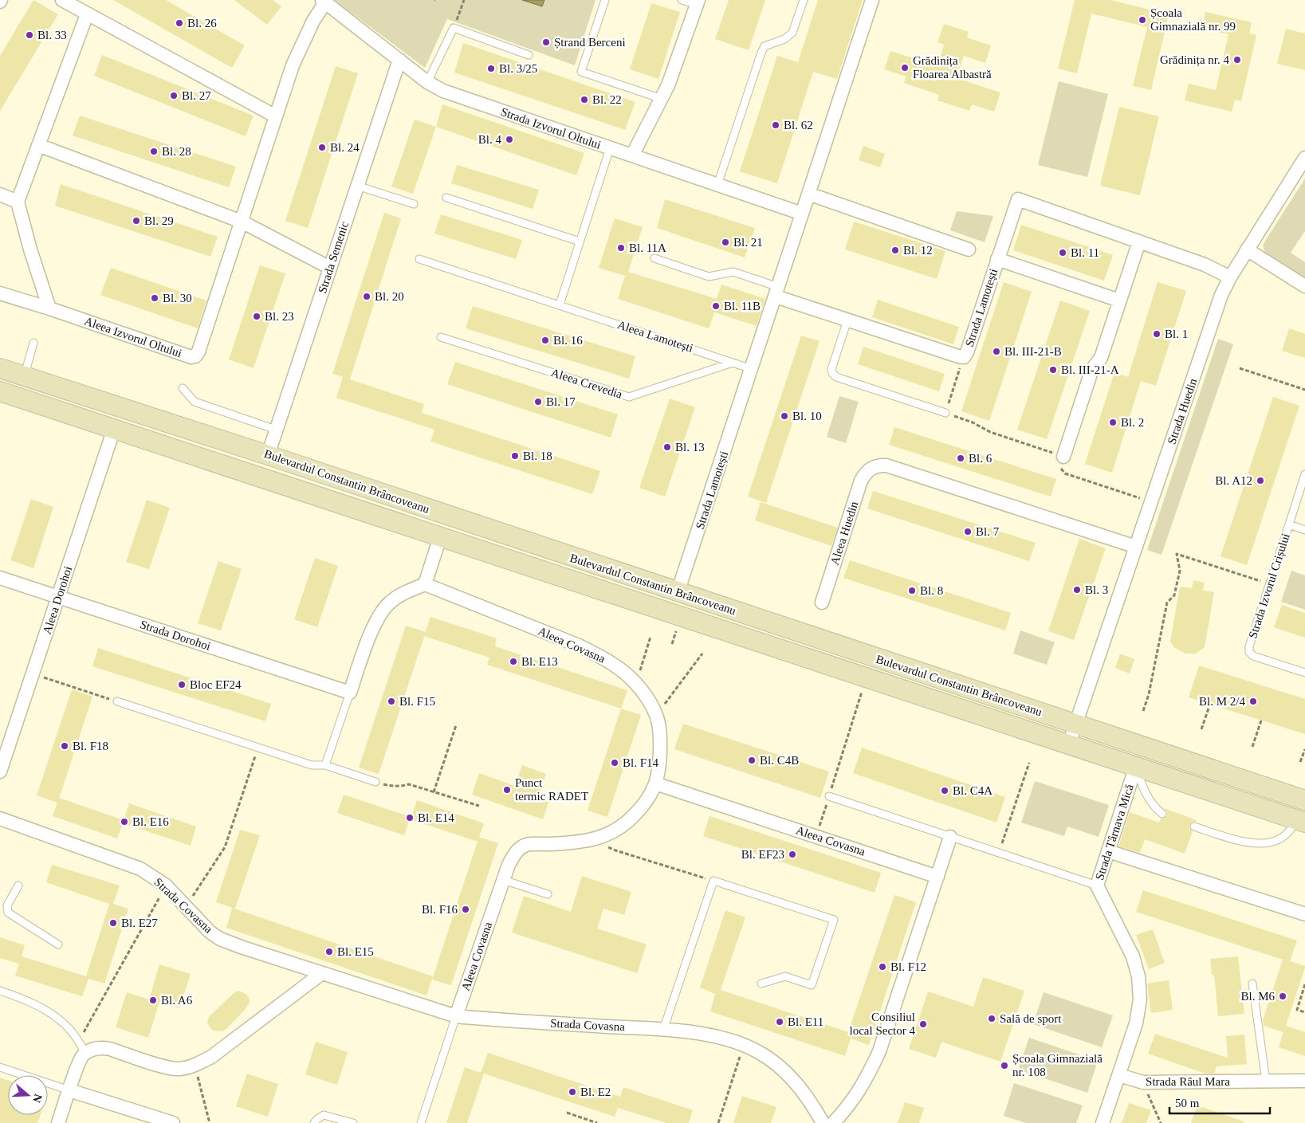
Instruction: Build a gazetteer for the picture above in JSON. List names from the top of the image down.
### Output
{
  "streets": {
    "main road": ["Bulevardul Constantin Brâncoveanu"],
    "street": [
      "Strada Izvorul Oltului",
      "Strada Semenic",
      "Strada Lamotești",
      "Aleea Izvorul Oltului",
      "Strada Huedin",
      "Aleea Huedin",
      "Aleea Dorohoi",
      "Strada Dorohoi",
      "Aleea Covasna",
      "Strada Târnava Mică",
      "Strada Covasna",
      "Strada Râul Mara"
    ],
    "lane": ["Aleea Lamotești", "Aleea Crevedia", "Strada Izvorul Crișului"]
  },
  "crossings": [
    ["Strada Izvorul Oltului", "Strada Semenic"],
    ["Strada Izvorul Oltului", "Strada Lamotești"],
    ["Strada Izvorul Oltului", "Aleea Izvorul Oltului"],
    ["Strada Semenic", "Bulevardul Constantin Brâncoveanu"],
    ["Strada Lamotești", "Aleea Lamotești"],
    ["Strada Lamotești", "Bulevardul Constantin Brâncoveanu"],
    ["Aleea Lamotești", "Aleea Crevedia"],
    ["Strada Huedin", "Bulevardul Constantin Brâncoveanu"],
    ["Strada Huedin", "Aleea Huedin"],
    ["Bulevardul Constantin Brâncoveanu", "Aleea Dorohoi"],
    ["Bulevardul Constantin Brâncoveanu", "Strada Târnava Mică"],
    ["Aleea Dorohoi", "Strada Dorohoi"],
    ["Aleea Covasna", "Strada Covasna"],
    ["Strada Târnava Mică", "Strada Râul Mara"]
  ],
  "places": [
    "Școala Gimnazială nr. 99",
    "Bl. 26",
    "Bl. 33",
    "Ștrand Berceni",
    "Grădinița nr. 4",
    "Grădinița Floarea Albastră",
    "Bl. 3/25",
    "Bl. 27",
    "Bl. 22",
    "Bl. 62",
    "Bl. 4",
    "Bl. 24",
    "Bl. 28",
    "Bl. 29",
    "Bl. 21",
    "Bl. 11A",
    "Bl. 12",
    "Bl. 11",
    "Bl. 20",
    "Bl. 30",
    "Bl. 11B",
    "Bl. 23",
    "Bl. 1",
    "Bl. 16",
    "Bl. III-21-B",
    "Bl. III-21-A",
    "Bl. 17",
    "Bl. 10",
    "Bl. 2",
    "Bl. 13",
    "Bl. 18",
    "Bl. 6",
    "Bl. A12",
    "Bl. 7",
    "Bl. 3",
    "Bl. 8",
    "Bl. E13",
    "Bloc EF24",
    "Bl. F15",
    "Bl. M 2/4",
    "Bl. F18",
    "Bl. C4B",
    "Bl. F14",
    "Punct termic RADET",
    "Bl. C4A",
    "Bl. E14",
    "Bl. E16",
    "Bl. EF23",
    "Bl. F16",
    "Bl. E27",
    "Bl. E15",
    "Bl. F12",
    "Bl. M6",
    "Bl. A6",
    "Sală de sport",
    "Bl. E11",
    "Consiliul local Sector 4",
    "Școala Gimnazială nr. 108",
    "Bl. E2"
  ],
  "scale_bar": "50 m",
  "north": "right"
}
